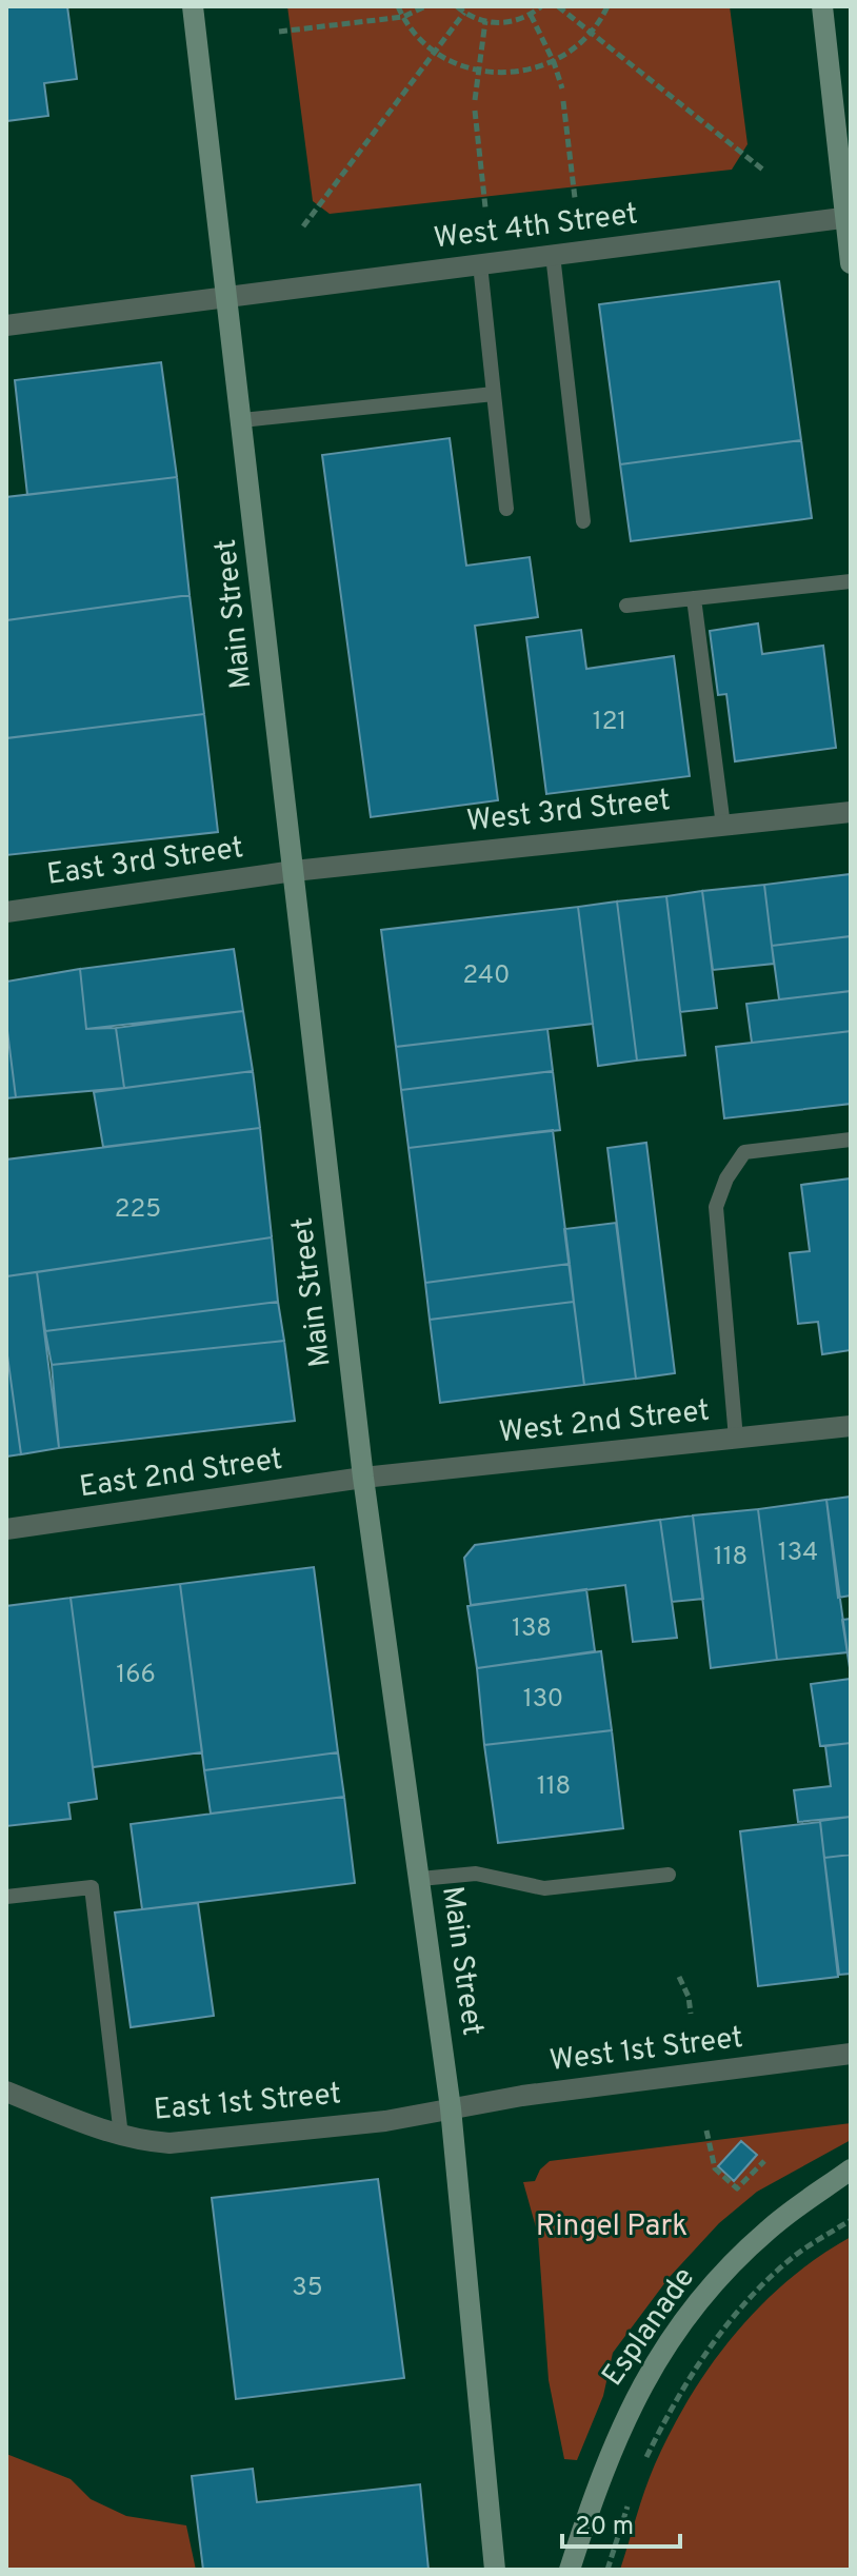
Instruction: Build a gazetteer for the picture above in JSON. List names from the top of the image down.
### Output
{
  "streets": {
    "main road": ["Main Street", "Esplanade"],
    "street": [
      "West 4th Street",
      "West 3rd Street",
      "East 3rd Street",
      "West 2nd Street",
      "East 2nd Street",
      "West 1st Street",
      "East 1st Street"
    ]
  },
  "crossings": [
    ["West 4th Street", "Main Street"],
    ["Main Street", "West 3rd Street"],
    ["Main Street", "East 3rd Street"],
    ["Main Street", "West 2nd Street"],
    ["Main Street", "East 2nd Street"],
    ["Main Street", "West 1st Street"],
    ["Main Street", "East 1st Street"],
    ["West 3rd Street", "East 3rd Street"],
    ["West 2nd Street", "East 2nd Street"],
    ["West 1st Street", "East 1st Street"]
  ],
  "parks": ["Ringel Park"],
  "house_numbers": [
    "121",
    "240",
    "225",
    "134",
    "118",
    "138",
    "166",
    "130",
    "118",
    "35"
  ],
  "scale_bar": "20 m"
}
